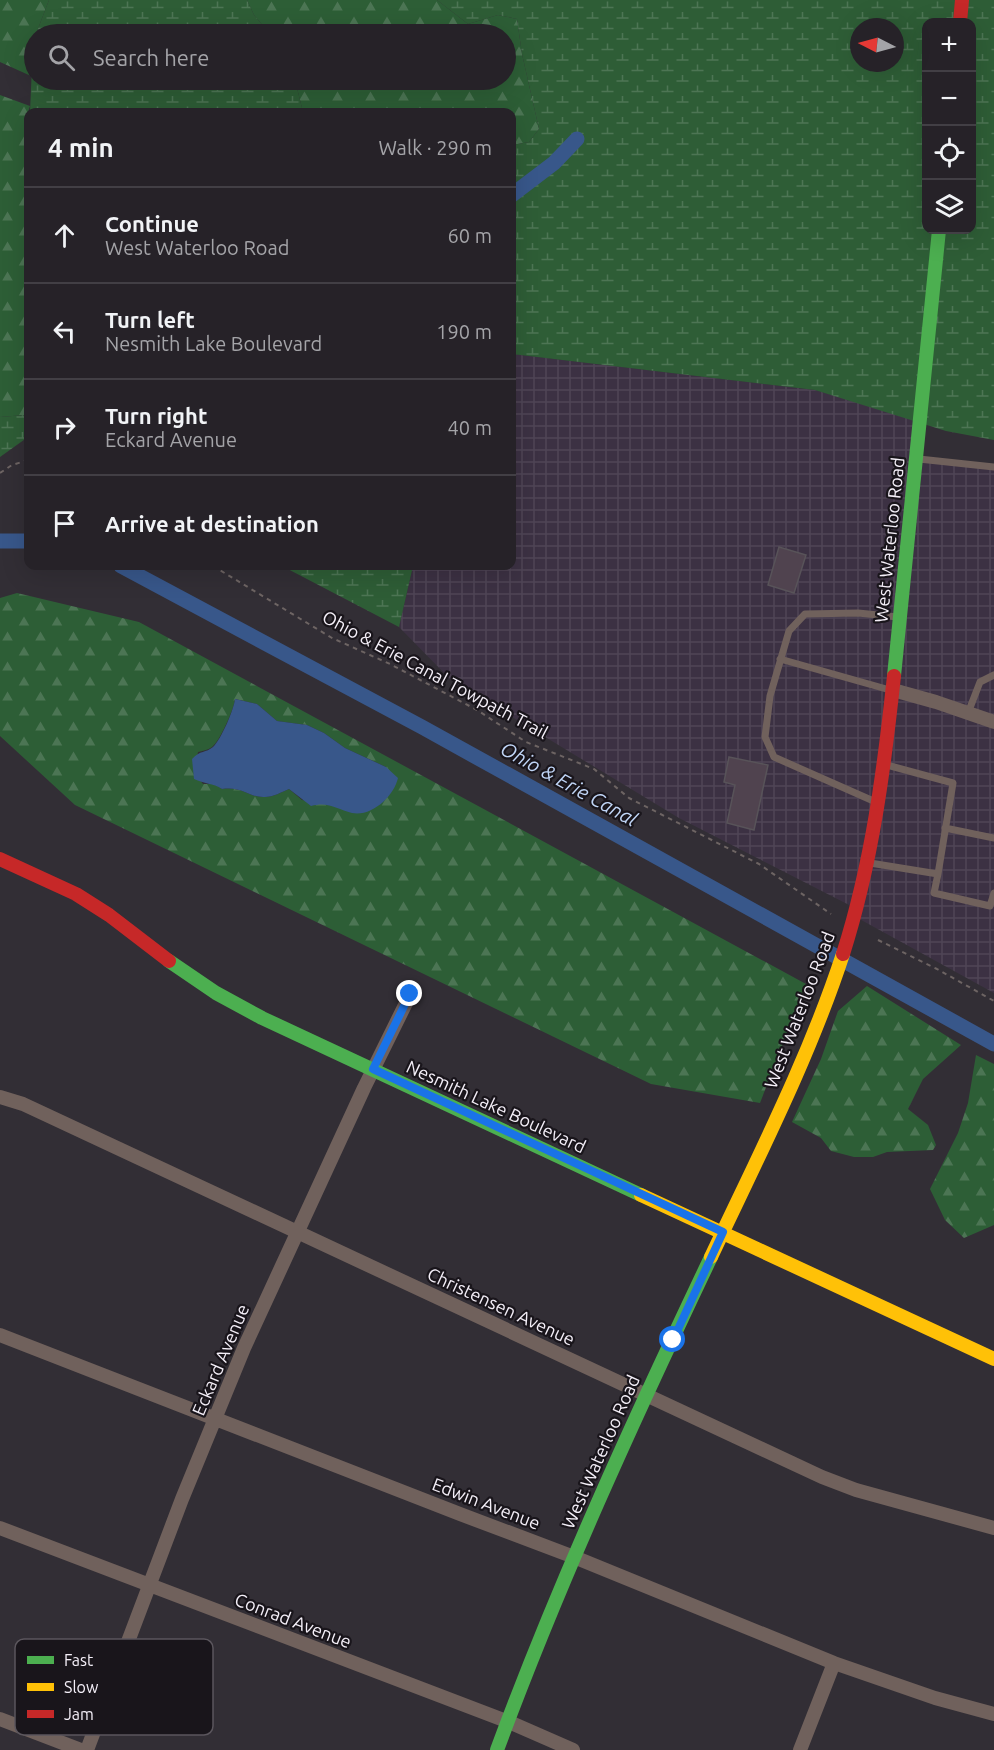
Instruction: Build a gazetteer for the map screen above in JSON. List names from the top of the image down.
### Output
{
  "streets": {
    "main road": ["West Waterloo Road", "Nesmith Lake Boulevard"],
    "street": [
      "Christensen Avenue",
      "Eckard Avenue",
      "Edwin Avenue",
      "Conrad Avenue"
    ],
    "path": ["Ohio & Erie Canal Towpath Trail"]
  },
  "crossings": [
    ["West Waterloo Road", "Nesmith Lake Boulevard"],
    ["West Waterloo Road", "Christensen Avenue"],
    ["West Waterloo Road", "Edwin Avenue"],
    ["West Waterloo Road", "Conrad Avenue"],
    ["Nesmith Lake Boulevard", "Eckard Avenue"],
    ["Christensen Avenue", "Eckard Avenue"],
    ["Eckard Avenue", "Edwin Avenue"],
    ["Eckard Avenue", "Conrad Avenue"]
  ],
  "water": ["Ohio & Erie Canal"],
  "legend": ["Fast", "Slow", "Jam"],
  "north": "left",
  "page": {
    "map_buttons": ["+", "−"],
    "search": "Search here",
    "heading": ["4 min", "Walk · 290 m"],
    "list": [
      ["Continue", "West Waterloo Road", "60 m"],
      ["Turn left", "Nesmith Lake Boulevard", "190 m"],
      ["Turn right", "Eckard Avenue", "40 m"],
      "Arrive at destination"
    ]
  }
}
